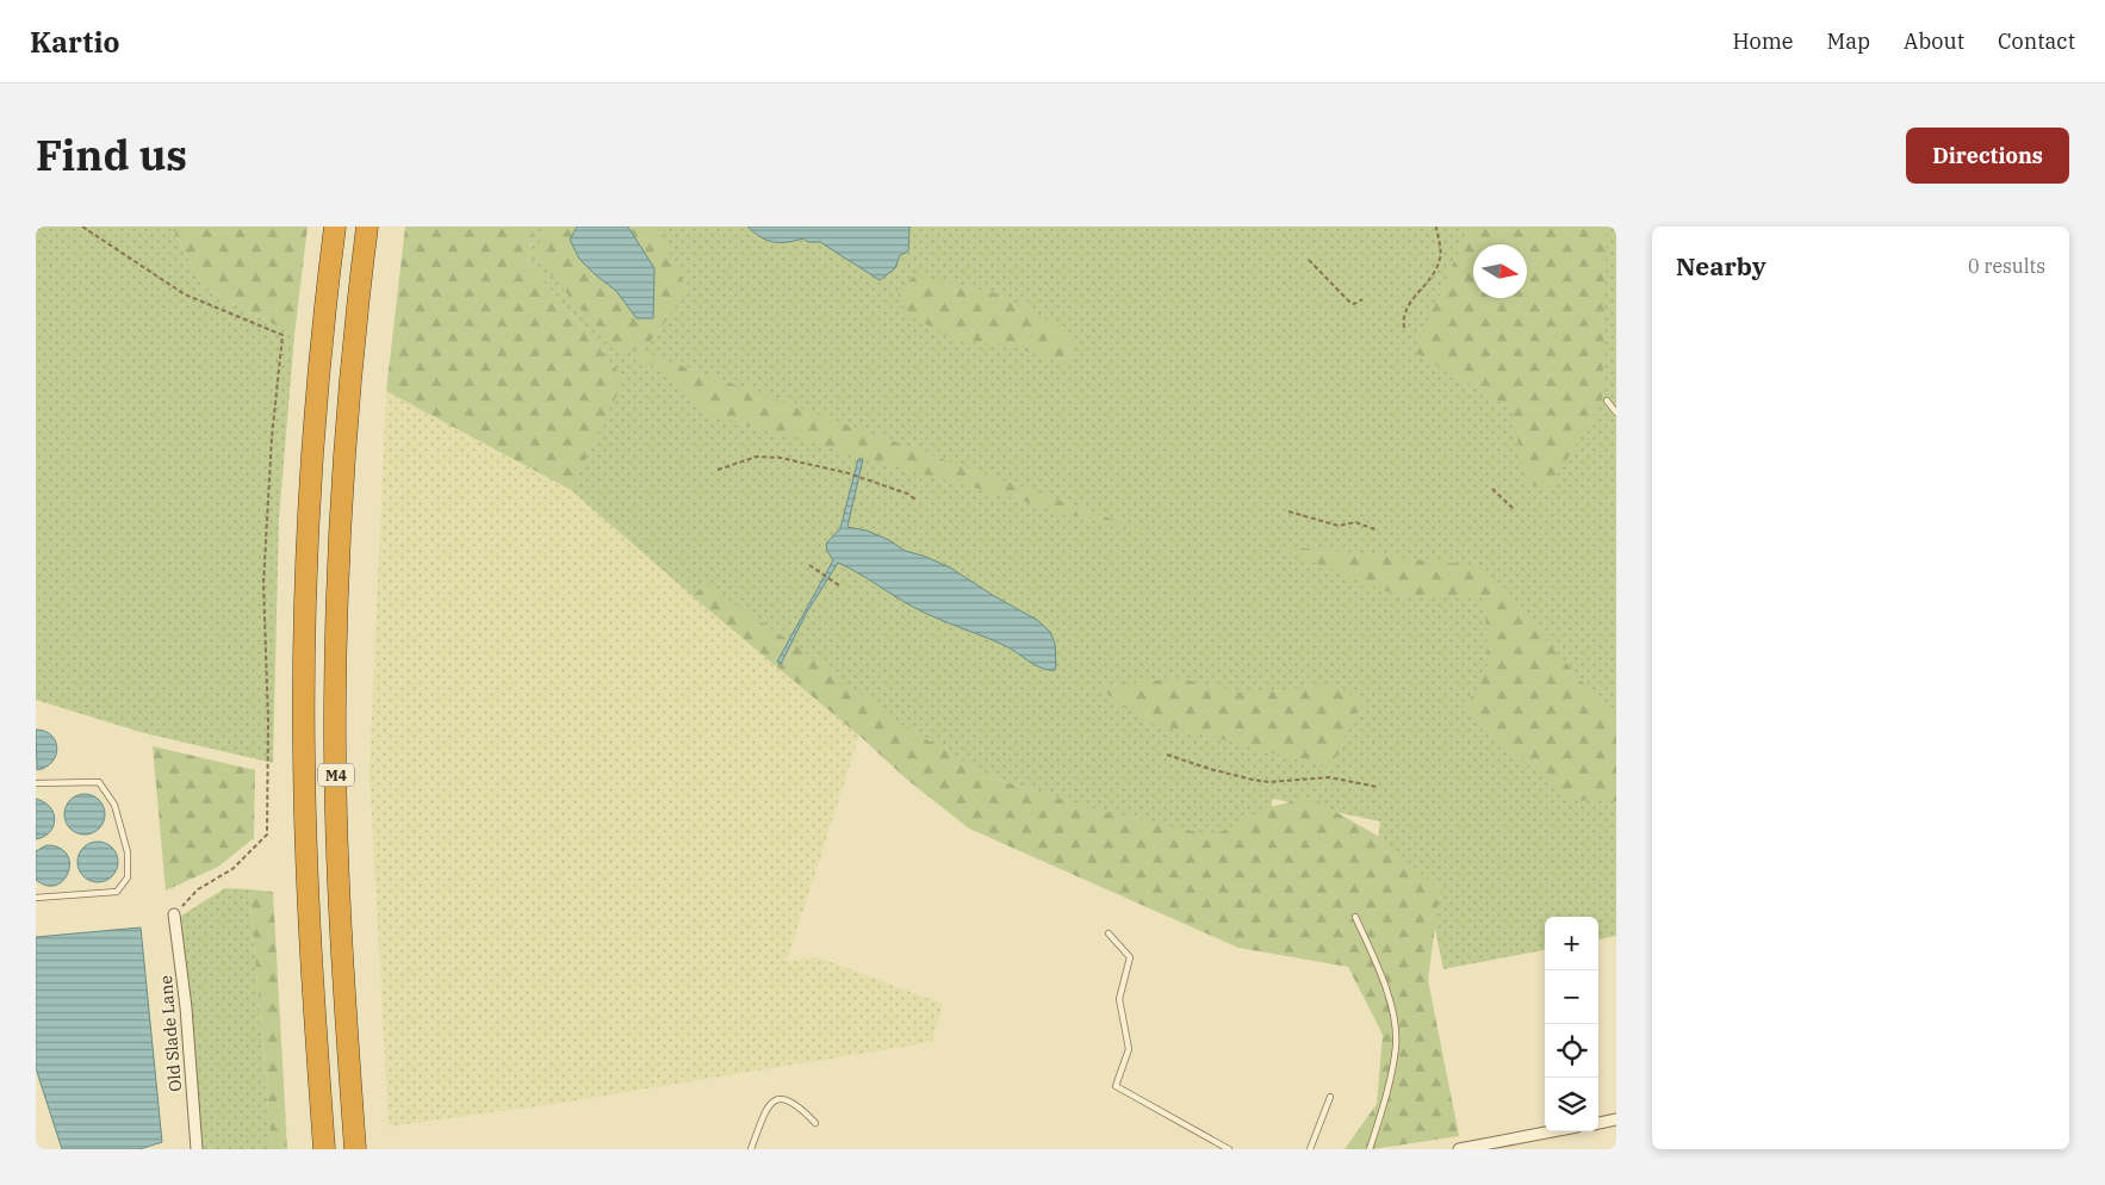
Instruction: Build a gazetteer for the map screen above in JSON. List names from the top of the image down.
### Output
{
  "streets": {
    "highway": ["M4"],
    "street": ["Old Slade Lane"]
  },
  "north": "right",
  "page": {
    "header": "Kartio",
    "nav": [
      "Home",
      "Map",
      "About",
      "Contact"
    ],
    "title": "Find us",
    "buttons": "Directions",
    "heading": ["Nearby", "0 results"],
    "map_buttons": ["+", "−"]
  }
}
